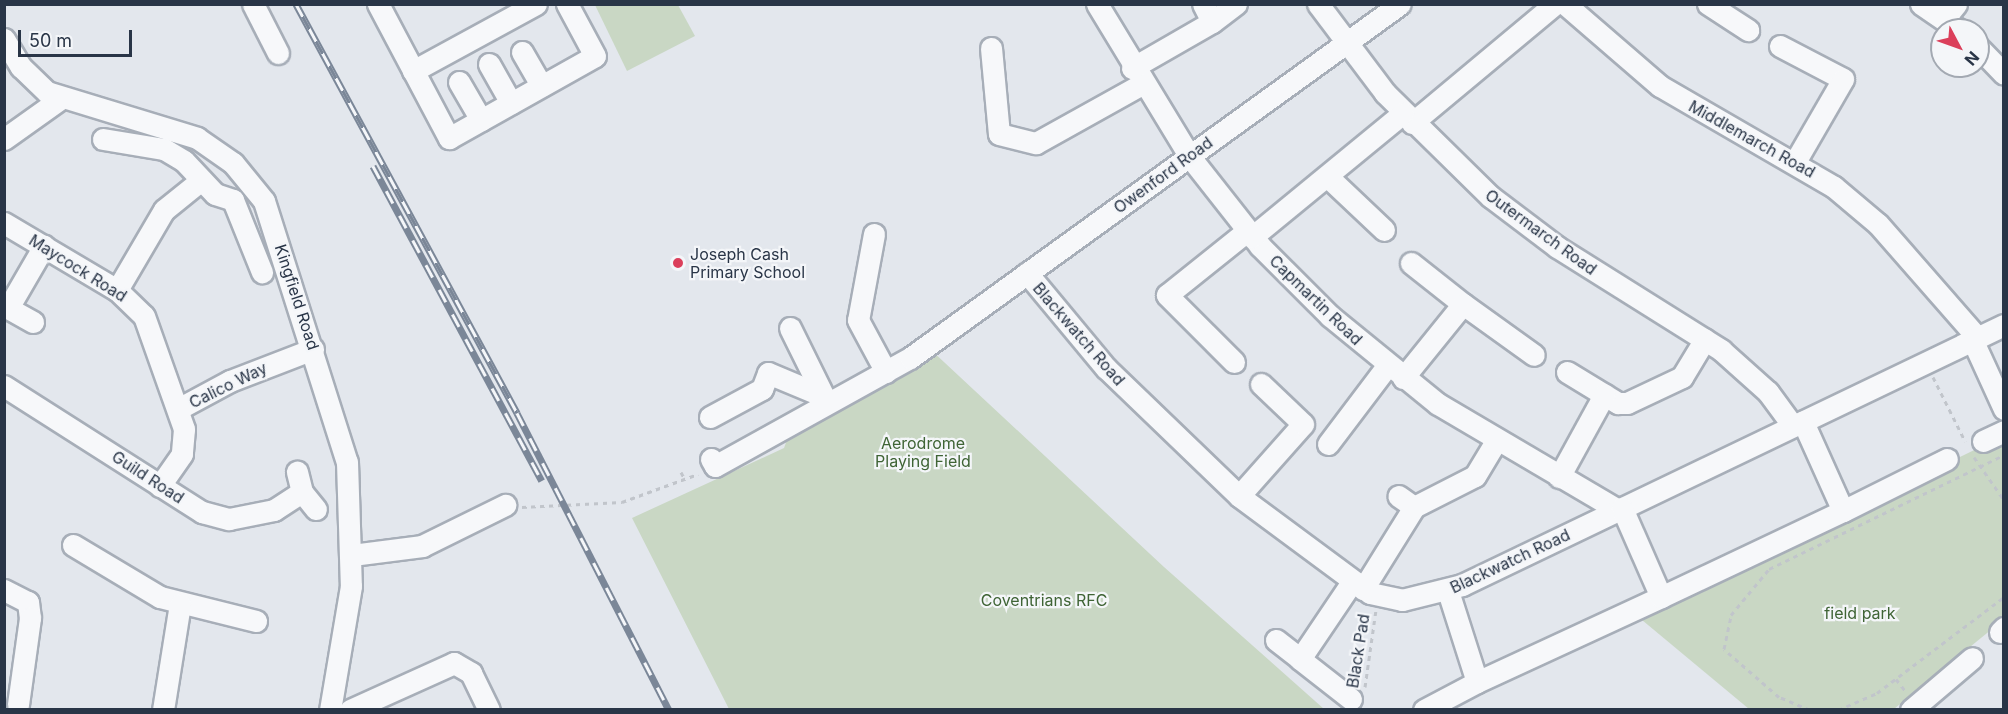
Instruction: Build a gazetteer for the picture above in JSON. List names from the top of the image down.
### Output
{
  "streets": {
    "street": [
      "Middlemarch Road",
      "Owenford Road",
      "Outermarch Road",
      "Maycock Road",
      "Kingfield Road",
      "Capmartin Road",
      "Blackwatch Road",
      "Calico Way",
      "Guild Road"
    ],
    "path": ["Black Pad"]
  },
  "crossings": [
    ["Middlemarch Road", "Blackwatch Road"],
    ["Owenford Road", "Outermarch Road"],
    ["Owenford Road", "Capmartin Road"],
    ["Owenford Road", "Blackwatch Road"],
    ["Outermarch Road", "Blackwatch Road"],
    ["Maycock Road", "Calico Way"],
    ["Maycock Road", "Guild Road"],
    ["Kingfield Road", "Calico Way"],
    ["Capmartin Road", "Blackwatch Road"],
    ["Blackwatch Road", "Black Pad"]
  ],
  "parks": ["Aerodrome Playing Field", "Coventrians RFC", "field park"],
  "places": ["Joseph Cash Primary School"],
  "scale_bar": "50 m",
  "north": "bottom right"
}
